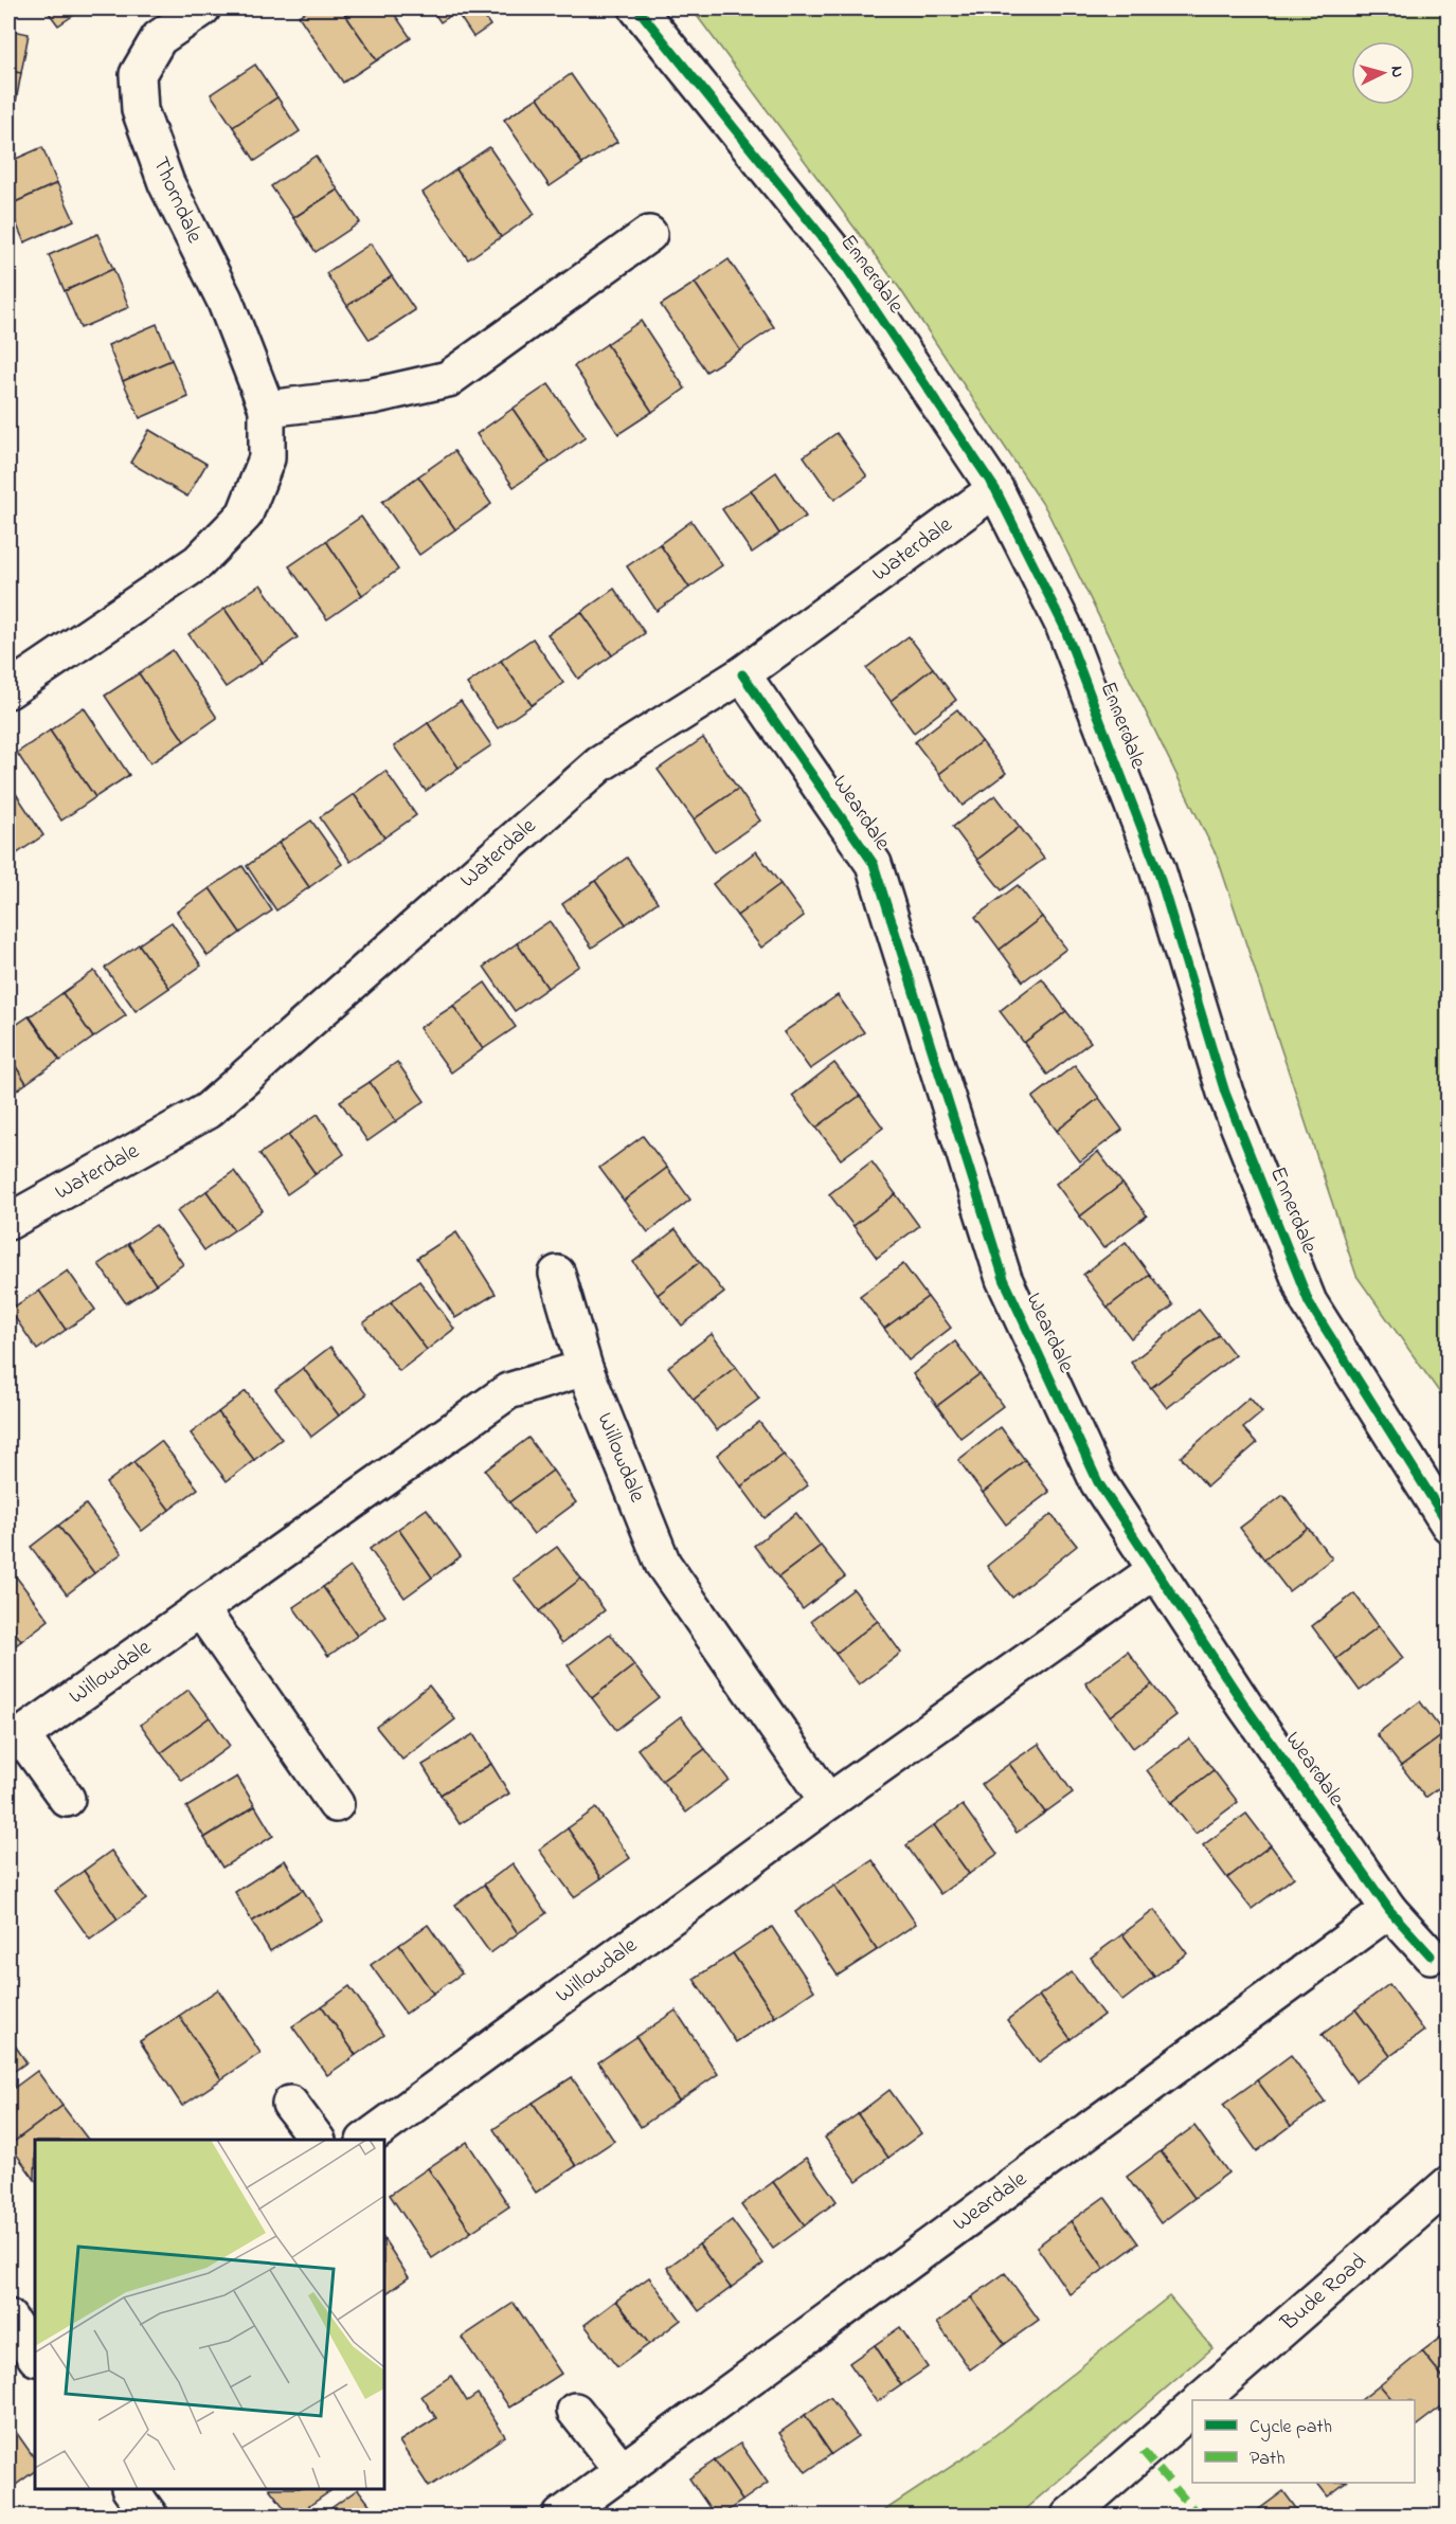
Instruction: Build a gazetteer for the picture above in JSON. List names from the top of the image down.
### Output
{
  "streets": {
    "street": [
      "Thorndale",
      "Ennerdale",
      "Waterdale",
      "Weardale",
      "Willowdale",
      "Bude Road"
    ]
  },
  "crossings": [
    ["Ennerdale", "Waterdale"],
    ["Waterdale", "Weardale"],
    ["Weardale", "Willowdale"]
  ],
  "legend": ["Cycle path", "Path"],
  "north": "right"
}
